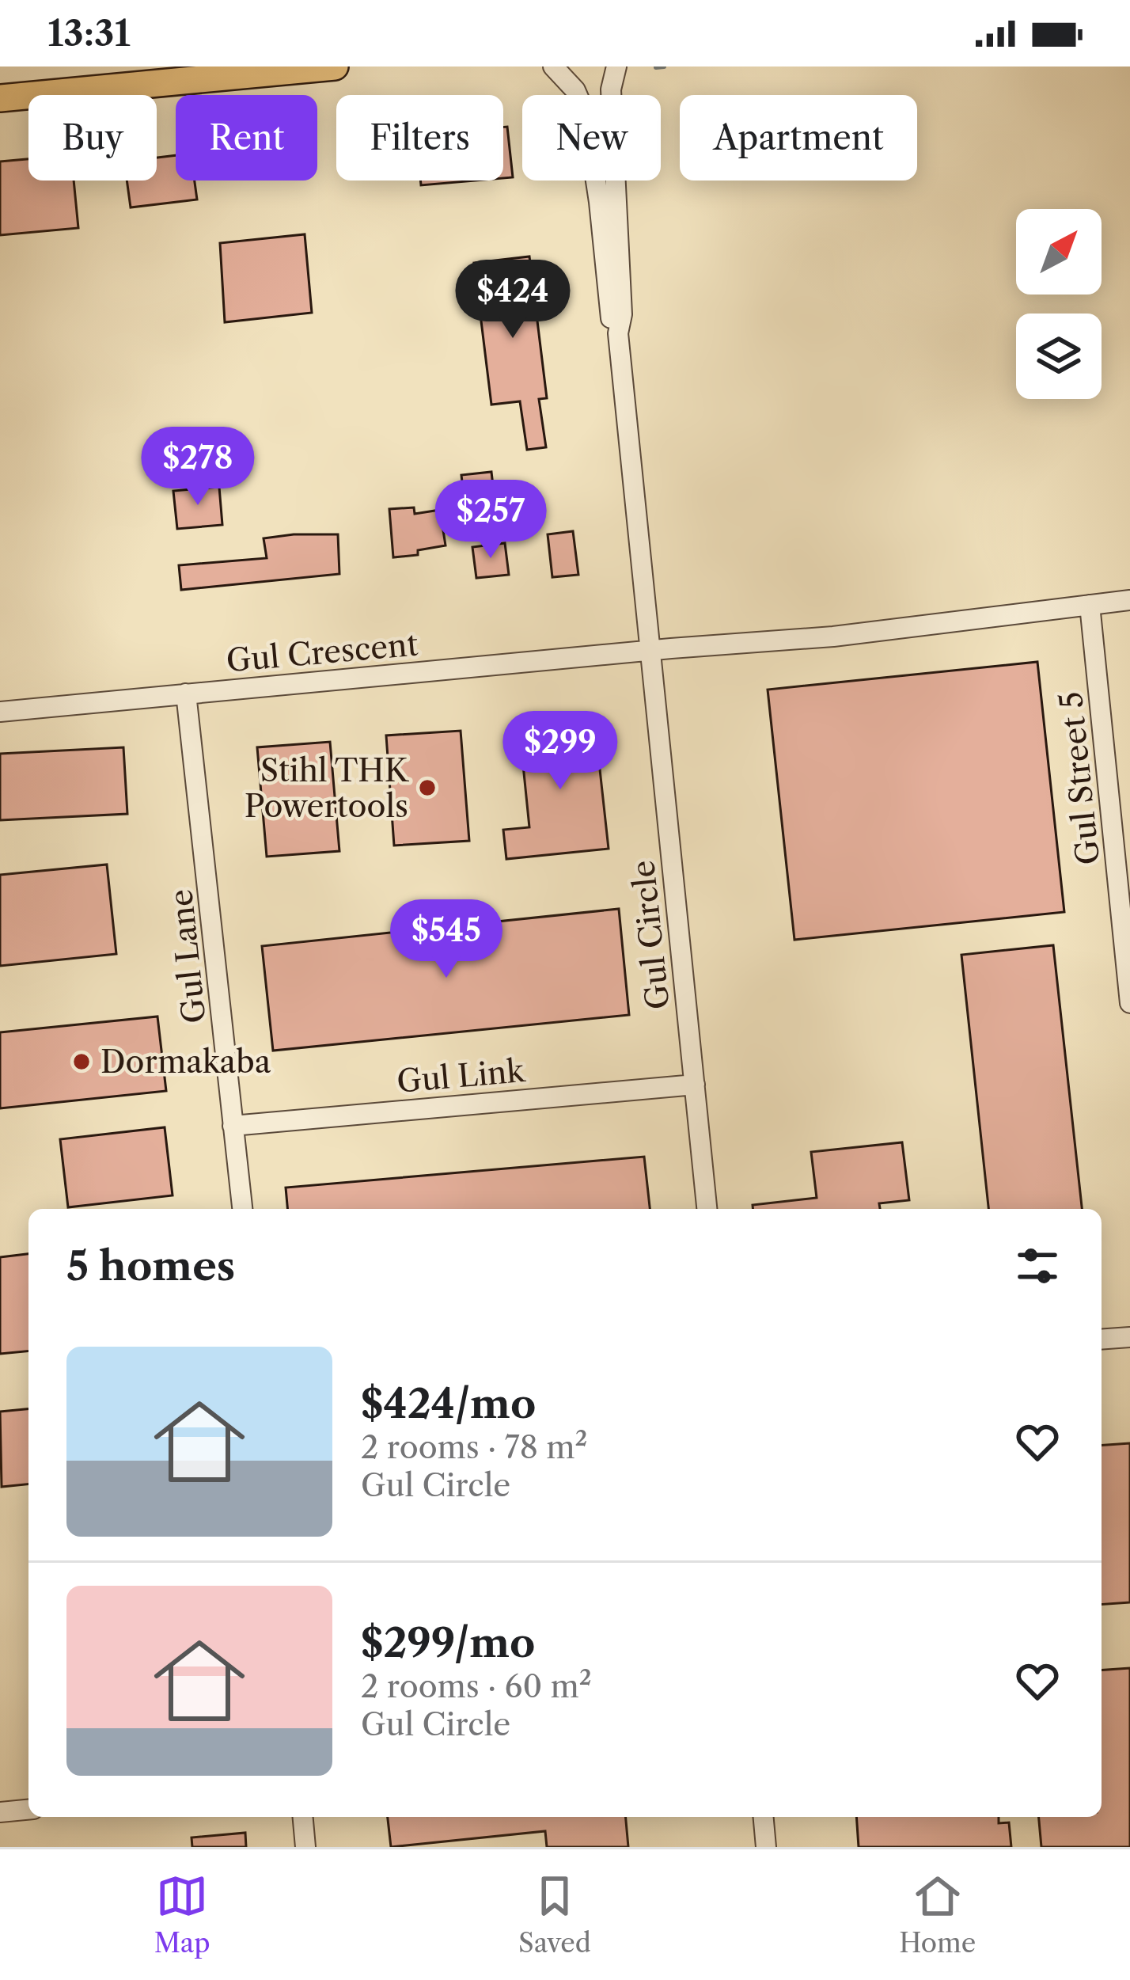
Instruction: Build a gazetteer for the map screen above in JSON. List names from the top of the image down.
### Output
{
  "streets": {
    "street": [
      "Gul Crescent",
      "Gul Street 5",
      "Gul Circle",
      "Gul Lane",
      "Gul Link"
    ]
  },
  "crossings": [
    ["Gul Crescent", "Gul Circle"],
    ["Gul Crescent", "Gul Lane"],
    ["Gul Circle", "Gul Link"],
    ["Gul Lane", "Gul Link"]
  ],
  "places": ["Stihl THK Powertools", "Dormakaba"],
  "north": "top right",
  "page": {
    "status": "13:31",
    "chip": [
      "Buy",
      "Rent",
      "Filters",
      "New",
      "Apartment"
    ],
    "price": [
      "$424",
      "$278",
      "$257",
      "$299",
      "$545"
    ],
    "heading": "5 homes",
    "list": [
      {
        "name": "$424/mo",
        "note": "2 rooms · 78 m² · Gul Circle"
      },
      {
        "name": "$299/mo",
        "note": "2 rooms · 60 m² · Gul Circle"
      }
    ],
    "tabs": ["Map", "Saved", "Home"]
  }
}
